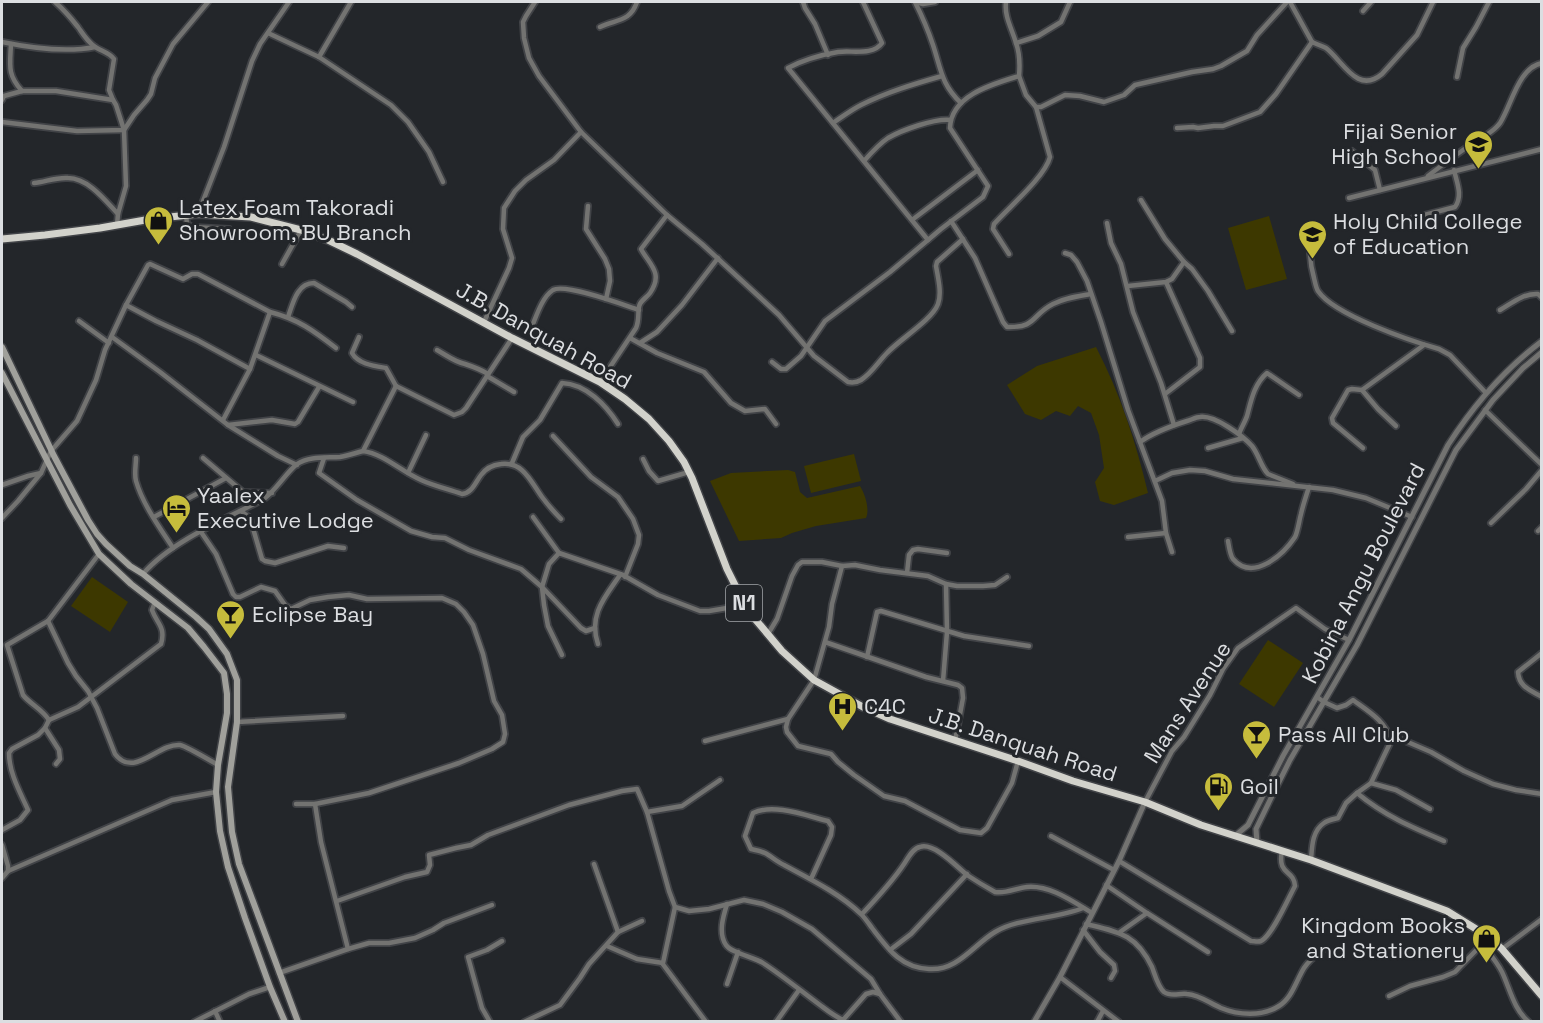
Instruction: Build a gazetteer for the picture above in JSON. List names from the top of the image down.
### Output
{
  "streets": {
    "highway": ["J.B. Danquah Road", "N1"],
    "street": ["Kobina Angu Boulevard", "Mans Avenue"]
  },
  "crossings": [
    ["J.B. Danquah Road", "Kobina Angu Boulevard"],
    ["J.B. Danquah Road", "Mans Avenue"],
    ["Kobina Angu Boulevard", "Mans Avenue"]
  ],
  "places": {
    "school or university": ["Fijai Senior High School", "Holy Child College of Education"],
    "shop": ["Latex Foam Takoradi Showroom, BU Branch", "Kingdom Books and Stationery"],
    "hotel": ["Yaalex Executive Lodge"],
    "bar": ["Eclipse Bay", "Pass All Club"],
    "hospital": ["C4C"],
    "fuel station": ["Goil"]
  }
}
